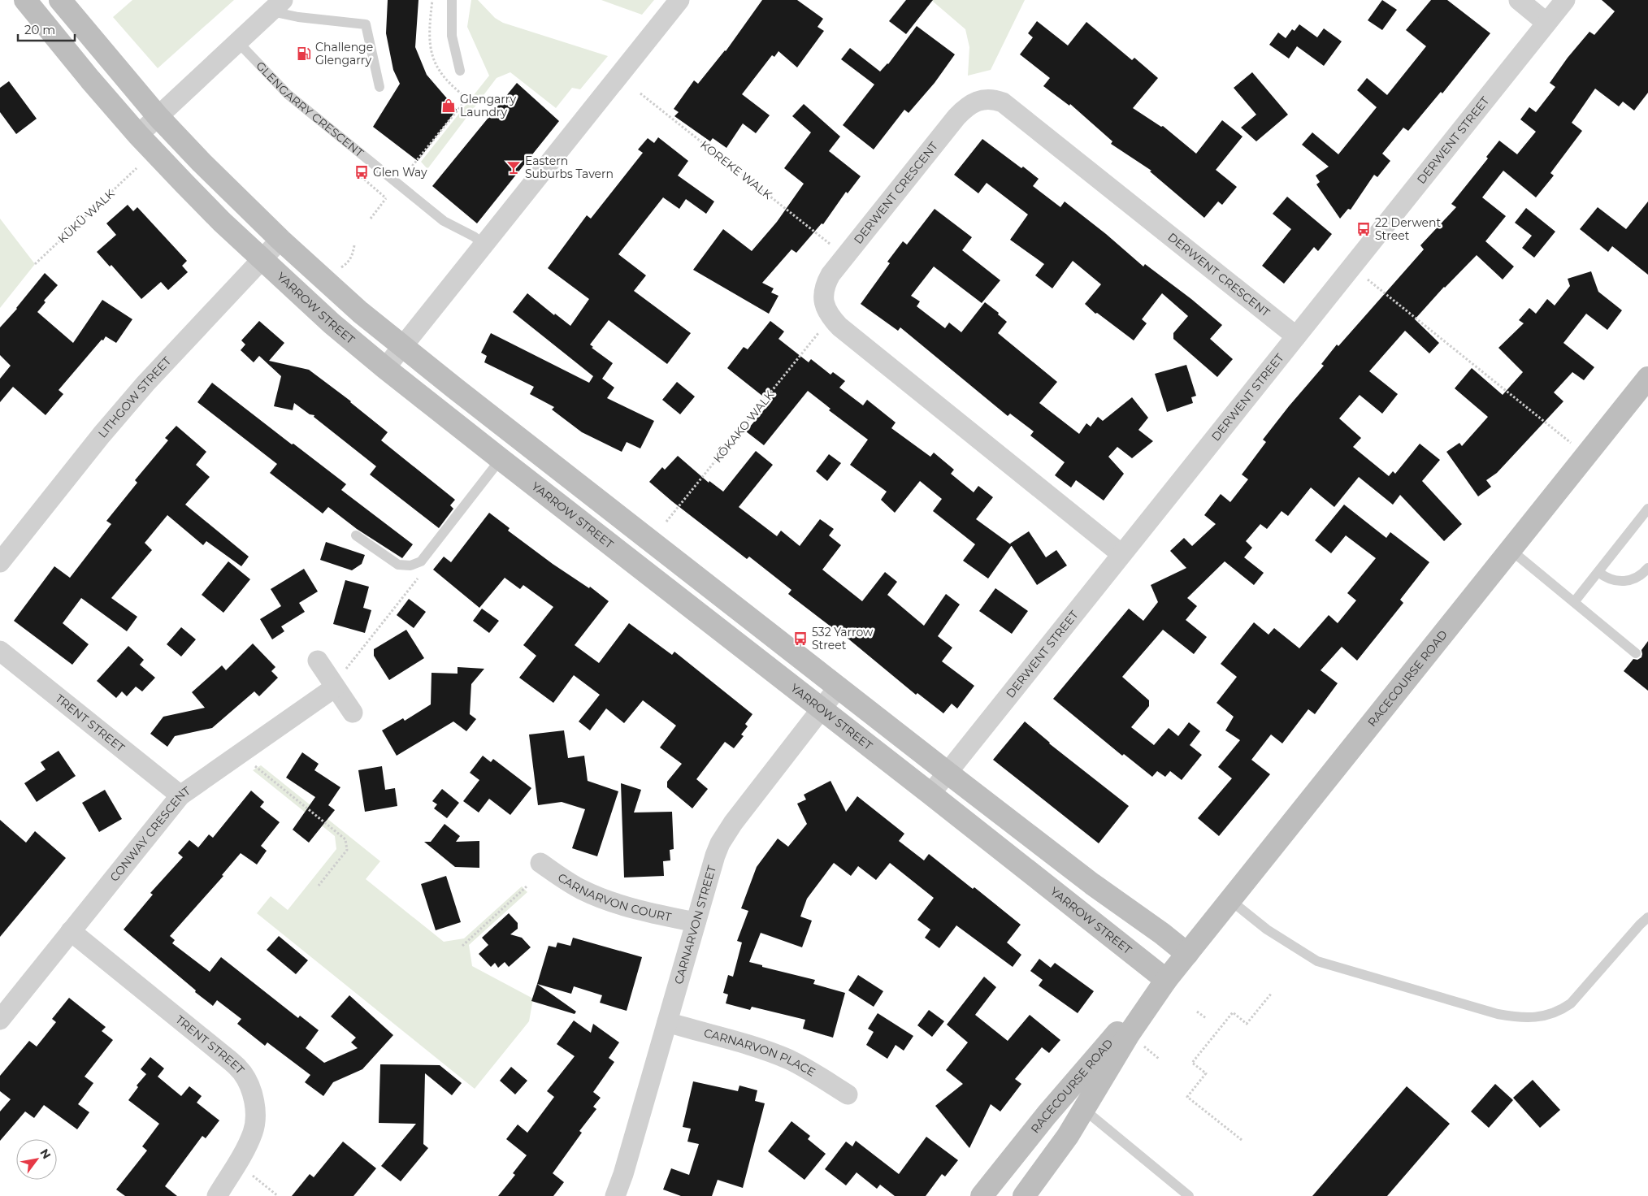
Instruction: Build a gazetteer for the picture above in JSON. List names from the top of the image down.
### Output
{
  "streets": {
    "street": [
      "DERWENT STREET",
      "DERWENT CRESCENT",
      "YARROW STREET",
      "LITHGOW STREET",
      "RACECOURSE ROAD",
      "TRENT STREET",
      "CONWAY CRESCENT",
      "CARNARVON COURT",
      "CARNARVON STREET",
      "CARNARVON PLACE"
    ],
    "lane": ["GLENGARRY CRESCENT"],
    "path": ["KOREKE WALK", "KŪKŪ WALK", "KŌKAKO WALK"]
  },
  "crossings": [
    ["DERWENT STREET", "DERWENT CRESCENT"],
    ["DERWENT STREET", "YARROW STREET"],
    ["YARROW STREET", "LITHGOW STREET"],
    ["YARROW STREET", "RACECOURSE ROAD"],
    ["YARROW STREET", "CARNARVON STREET"],
    ["TRENT STREET", "CONWAY CRESCENT"],
    ["CARNARVON COURT", "CARNARVON STREET"],
    ["CARNARVON STREET", "CARNARVON PLACE"]
  ],
  "places": {
    "fuel station": ["Challenge Glengarry"],
    "shop": ["Glengarry Laundry"],
    "bar": ["Eastern Suburbs Tavern"],
    "bus stop": ["Glen Way", "22 Derwent Street", "532 Yarrow Street"]
  },
  "scale_bar": "20 m",
  "north": "top right"
}
